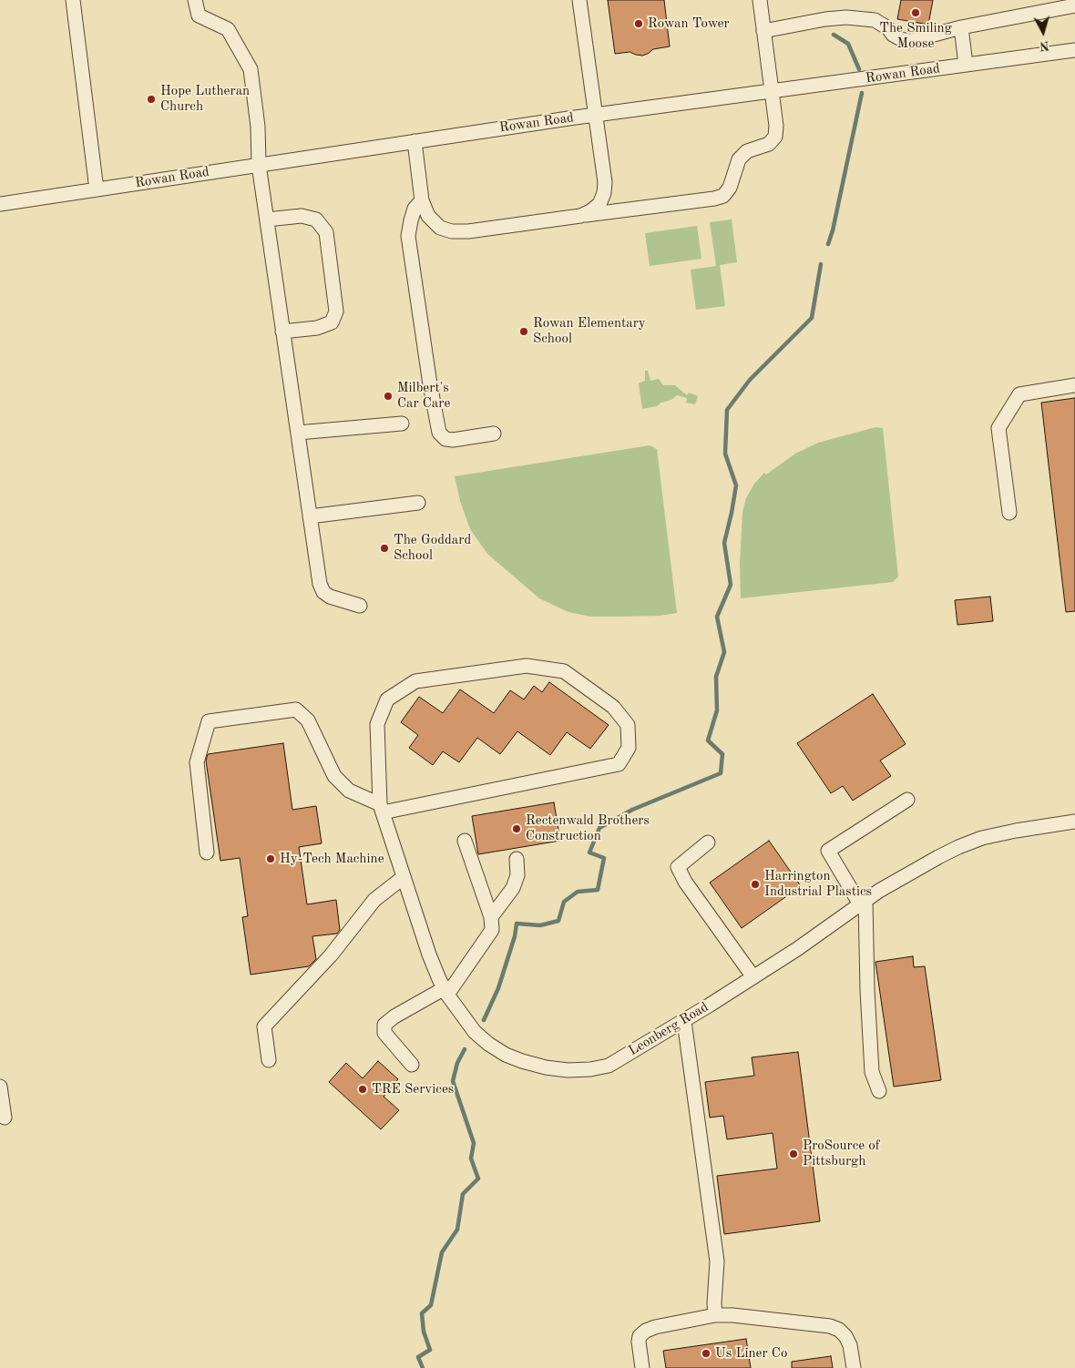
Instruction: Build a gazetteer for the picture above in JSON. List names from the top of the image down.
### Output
{
  "streets": {
    "street": ["Rowan Road", "Leonberg Road"]
  },
  "places": [
    "The Smiling Moose",
    "Rowan Tower",
    "Hope Lutheran Church",
    "Rowan Elementary School",
    "Milbert's Car Care",
    "The Goddard School",
    "Rectenwald Brothers Construction",
    "Hy-Tech Machine",
    "Harrington Industrial Plastics",
    "TRE Services",
    "ProSource of Pittsburgh",
    "Us Liner Co"
  ],
  "north": "bottom"
}
